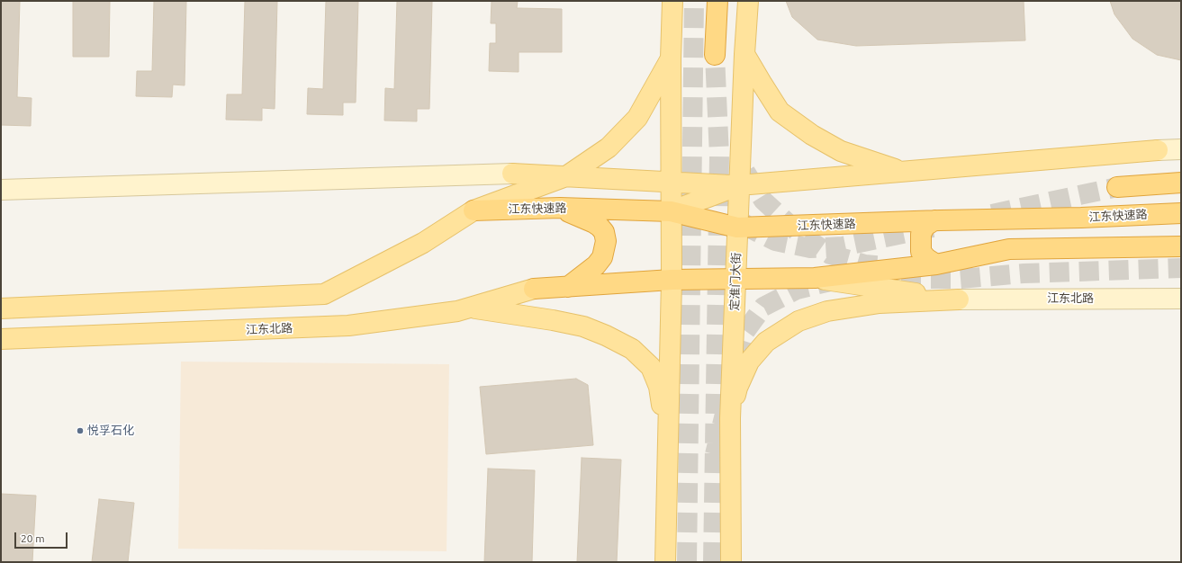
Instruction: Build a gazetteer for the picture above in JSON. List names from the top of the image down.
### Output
{
  "streets": {
    "highway": ["江东快速路"],
    "main road": ["定淮门大街", "江东北路"]
  },
  "crossings": [
    ["江东快速路", "定淮门大街"]
  ],
  "places": ["悦孚石化"],
  "scale_bar": "20 m"
}
